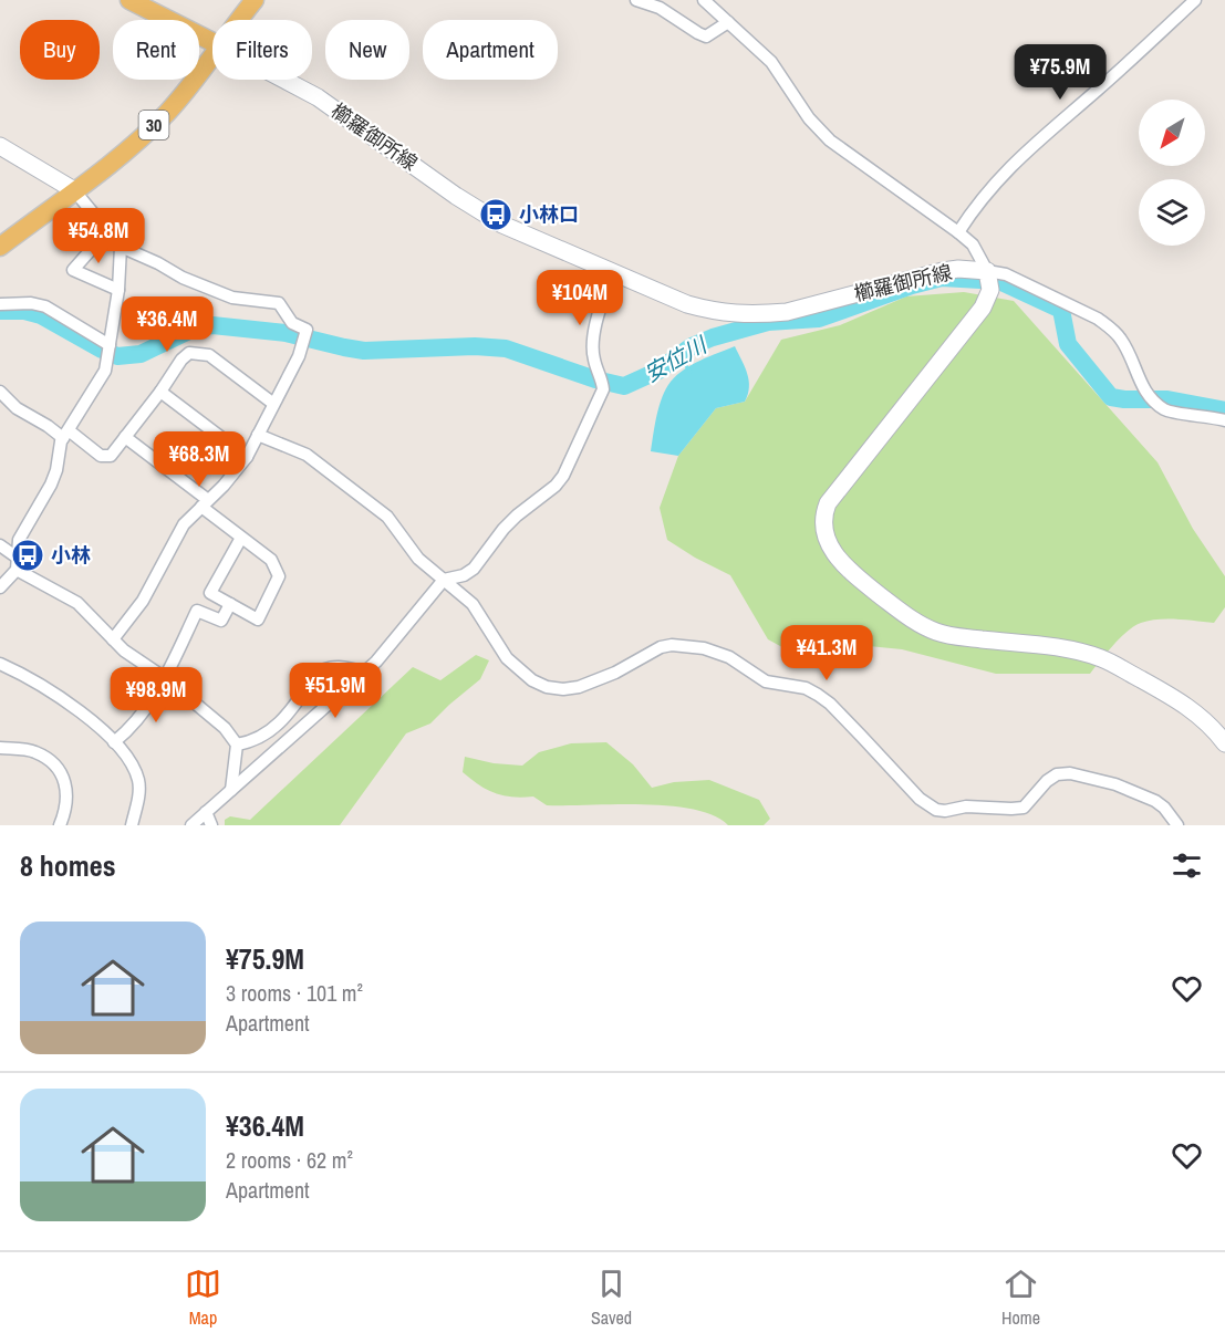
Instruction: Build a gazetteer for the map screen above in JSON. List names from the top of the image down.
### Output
{
  "streets": {
    "main road": ["30", "櫛羅御所線"]
  },
  "water": ["安位川"],
  "places": {
    "bus stop": ["小林口", "小林"]
  },
  "north": "bottom left",
  "page": {
    "chip": [
      "Buy",
      "Rent",
      "Filters",
      "New",
      "Apartment"
    ],
    "price": [
      "¥75.9M",
      "¥54.8M",
      "¥104M",
      "¥36.4M",
      "¥68.3M",
      "¥41.3M",
      "¥51.9M",
      "¥98.9M"
    ],
    "heading": "8 homes",
    "list": [
      {
        "name": "¥75.9M",
        "note": "3 rooms · 101 m² · Apartment"
      },
      {
        "name": "¥36.4M",
        "note": "2 rooms · 62 m² · Apartment"
      }
    ],
    "tabs": ["Map", "Saved", "Home"]
  }
}
